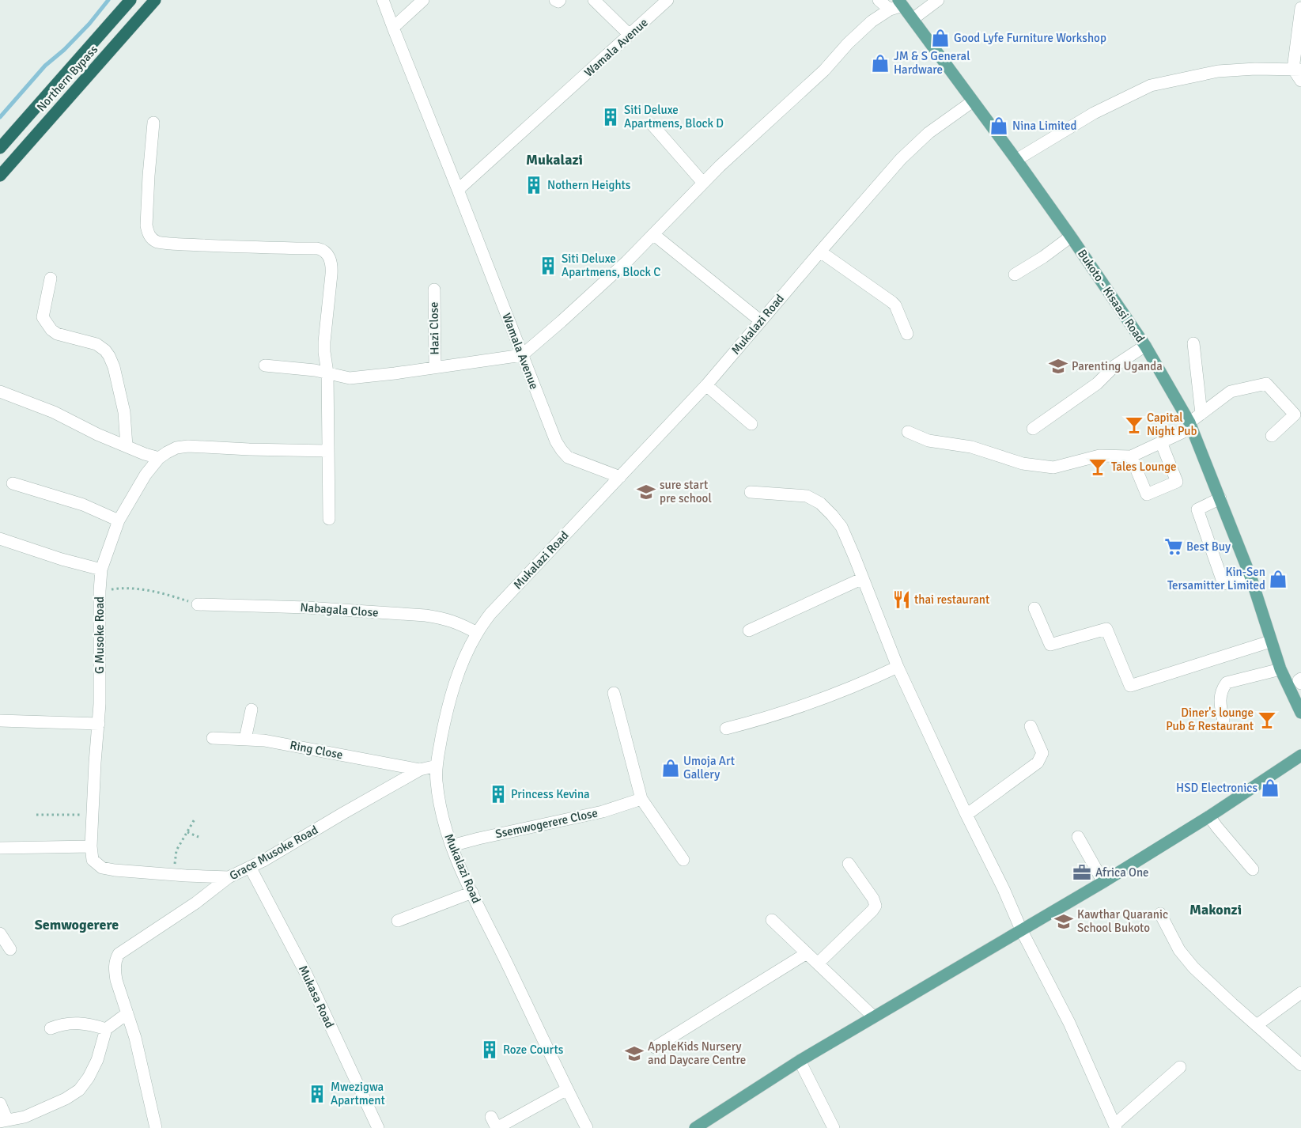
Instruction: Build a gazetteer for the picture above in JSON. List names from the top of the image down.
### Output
{
  "streets": {
    "highway": ["Northern Bypass"],
    "main road": ["Bukoto - Kisaasi Road"],
    "street": [
      "Wamala Avenue",
      "Mukalazi Road",
      "Hazi Close",
      "Nabagala Close",
      "G Musoke Road",
      "Ring Close",
      "Ssemwogerere Close",
      "Grace Musoke Road",
      "Mukasa Road"
    ]
  },
  "crossings": [
    ["Wamala Avenue", "Mukalazi Road"],
    ["Bukoto - Kisaasi Road", "Mukalazi Road"],
    ["Mukalazi Road", "Nabagala Close"],
    ["Mukalazi Road", "Ssemwogerere Close"],
    ["Mukalazi Road", "Grace Musoke Road"],
    ["G Musoke Road", "Grace Musoke Road"],
    ["Ring Close", "Grace Musoke Road"],
    ["Grace Musoke Road", "Mukasa Road"]
  ],
  "districts": ["Mukalazi", "Makonzi", "Semwogerere"],
  "places": {
    "shop": [
      "Good Lyfe Furniture Workshop",
      "JM & S General Hardware",
      "Nina Limited",
      "Kin-Sen Tersamitter Limited",
      "Umoja Art Gallery",
      "HSD Electronics"
    ],
    "building": [
      "Siti Deluxe Apartmens, Block D",
      "Nothern Heights",
      "Siti Deluxe Apartmens, Block C",
      "Princess Kevina",
      "Roze Courts",
      "Mwezigwa Apartment"
    ],
    "school or university": [
      "Parenting Uganda",
      "sure start pre school",
      "Kawthar Quaranic School Bukoto",
      "AppleKids Nursery and Daycare Centre"
    ],
    "bar": ["Capital Night Pub", "Tales Lounge", "Diner's lounge Pub & Restaurant"],
    "supermarket": ["Best Buy"],
    "restaurant": ["thai restaurant"],
    "office": ["Africa One"]
  }
}
